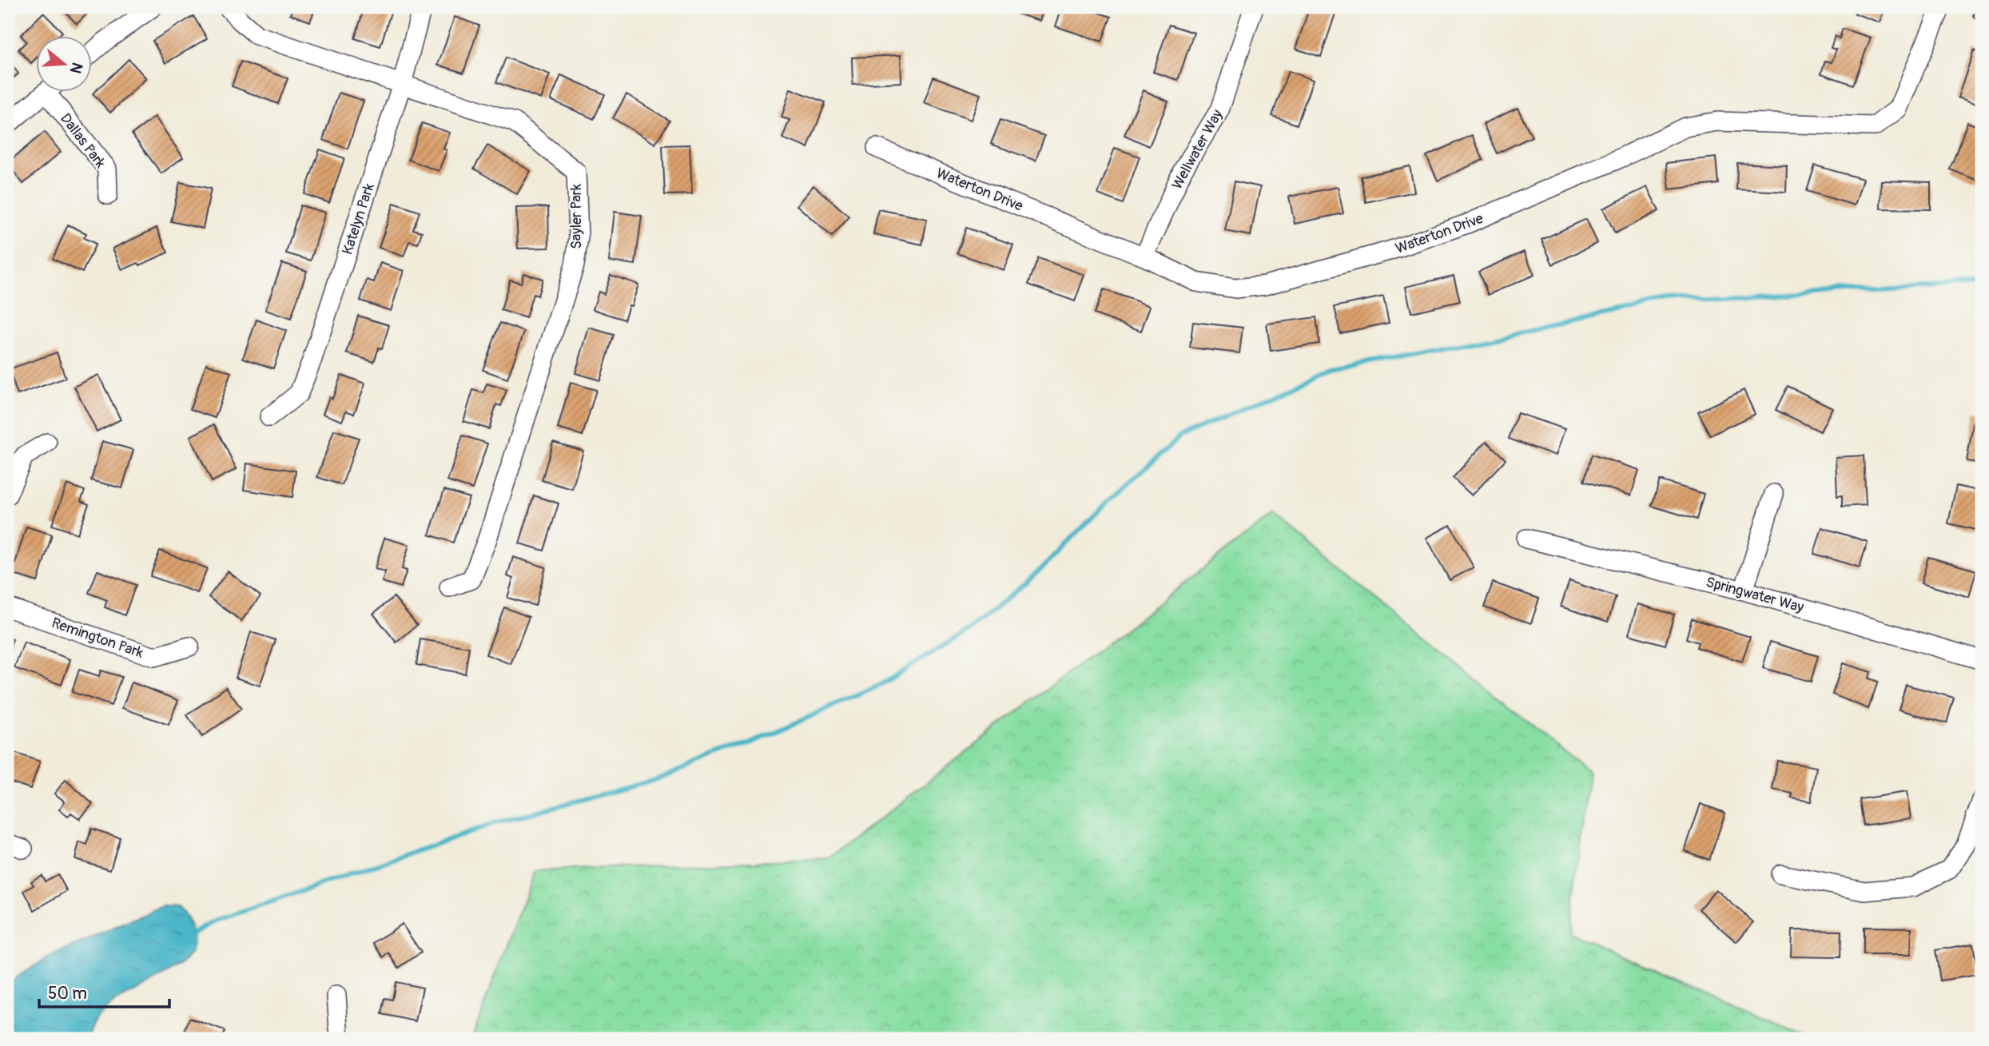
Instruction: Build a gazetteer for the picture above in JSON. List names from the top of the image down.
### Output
{
  "streets": {
    "street": [
      "Dallas Park",
      "Wellwater Way",
      "Waterton Drive",
      "Sayler Park",
      "Katelyn Park",
      "Springwater Way",
      "Remington Park"
    ]
  },
  "crossings": [
    ["Wellwater Way", "Waterton Drive"],
    ["Sayler Park", "Katelyn Park"]
  ],
  "scale_bar": "50 m",
  "north": "right"
}
